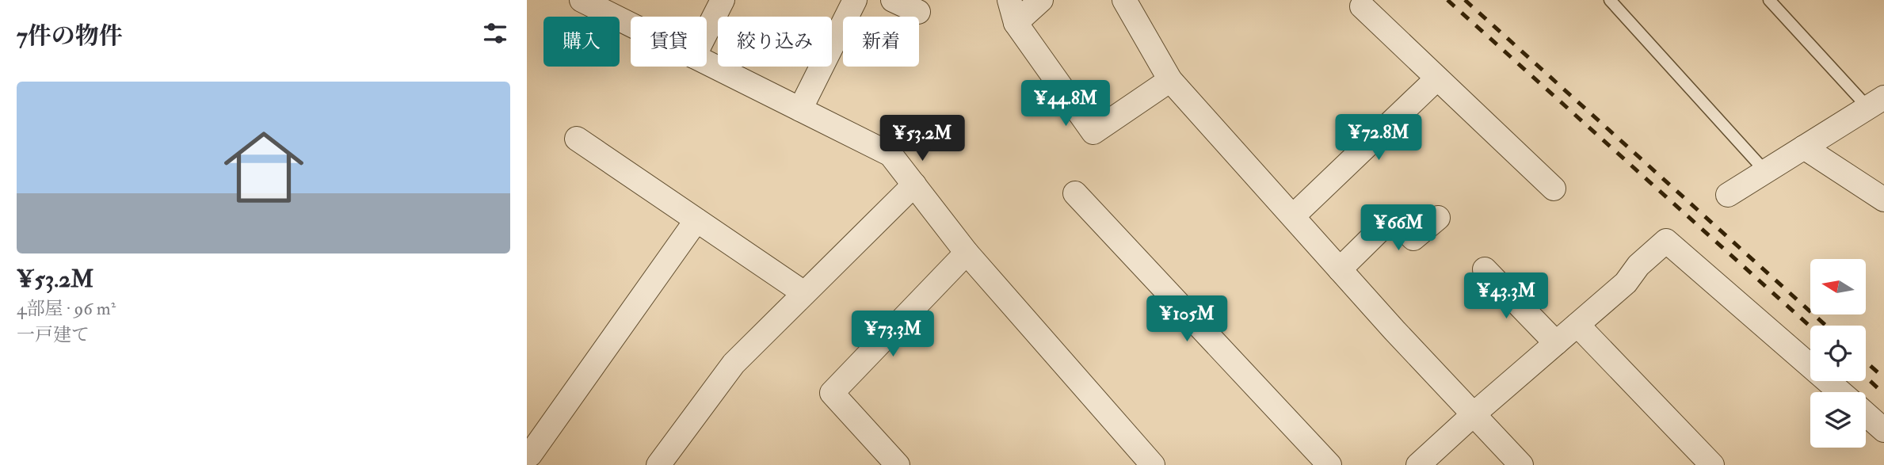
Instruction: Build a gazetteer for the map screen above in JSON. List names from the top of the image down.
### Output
{
  "north": "left",
  "page": {
    "heading": "7件の物件",
    "chip": [
      "購入",
      "賃貸",
      "絞り込み",
      "新着"
    ],
    "list": [
      {
        "name": "¥53.2M",
        "note": "4部屋 · 96 m² · 一戸建て"
      }
    ],
    "price": [
      "¥44.8M",
      "¥72.8M",
      "¥53.2M",
      "¥66M",
      "¥43.3M",
      "¥105M",
      "¥73.3M"
    ]
  }
}
